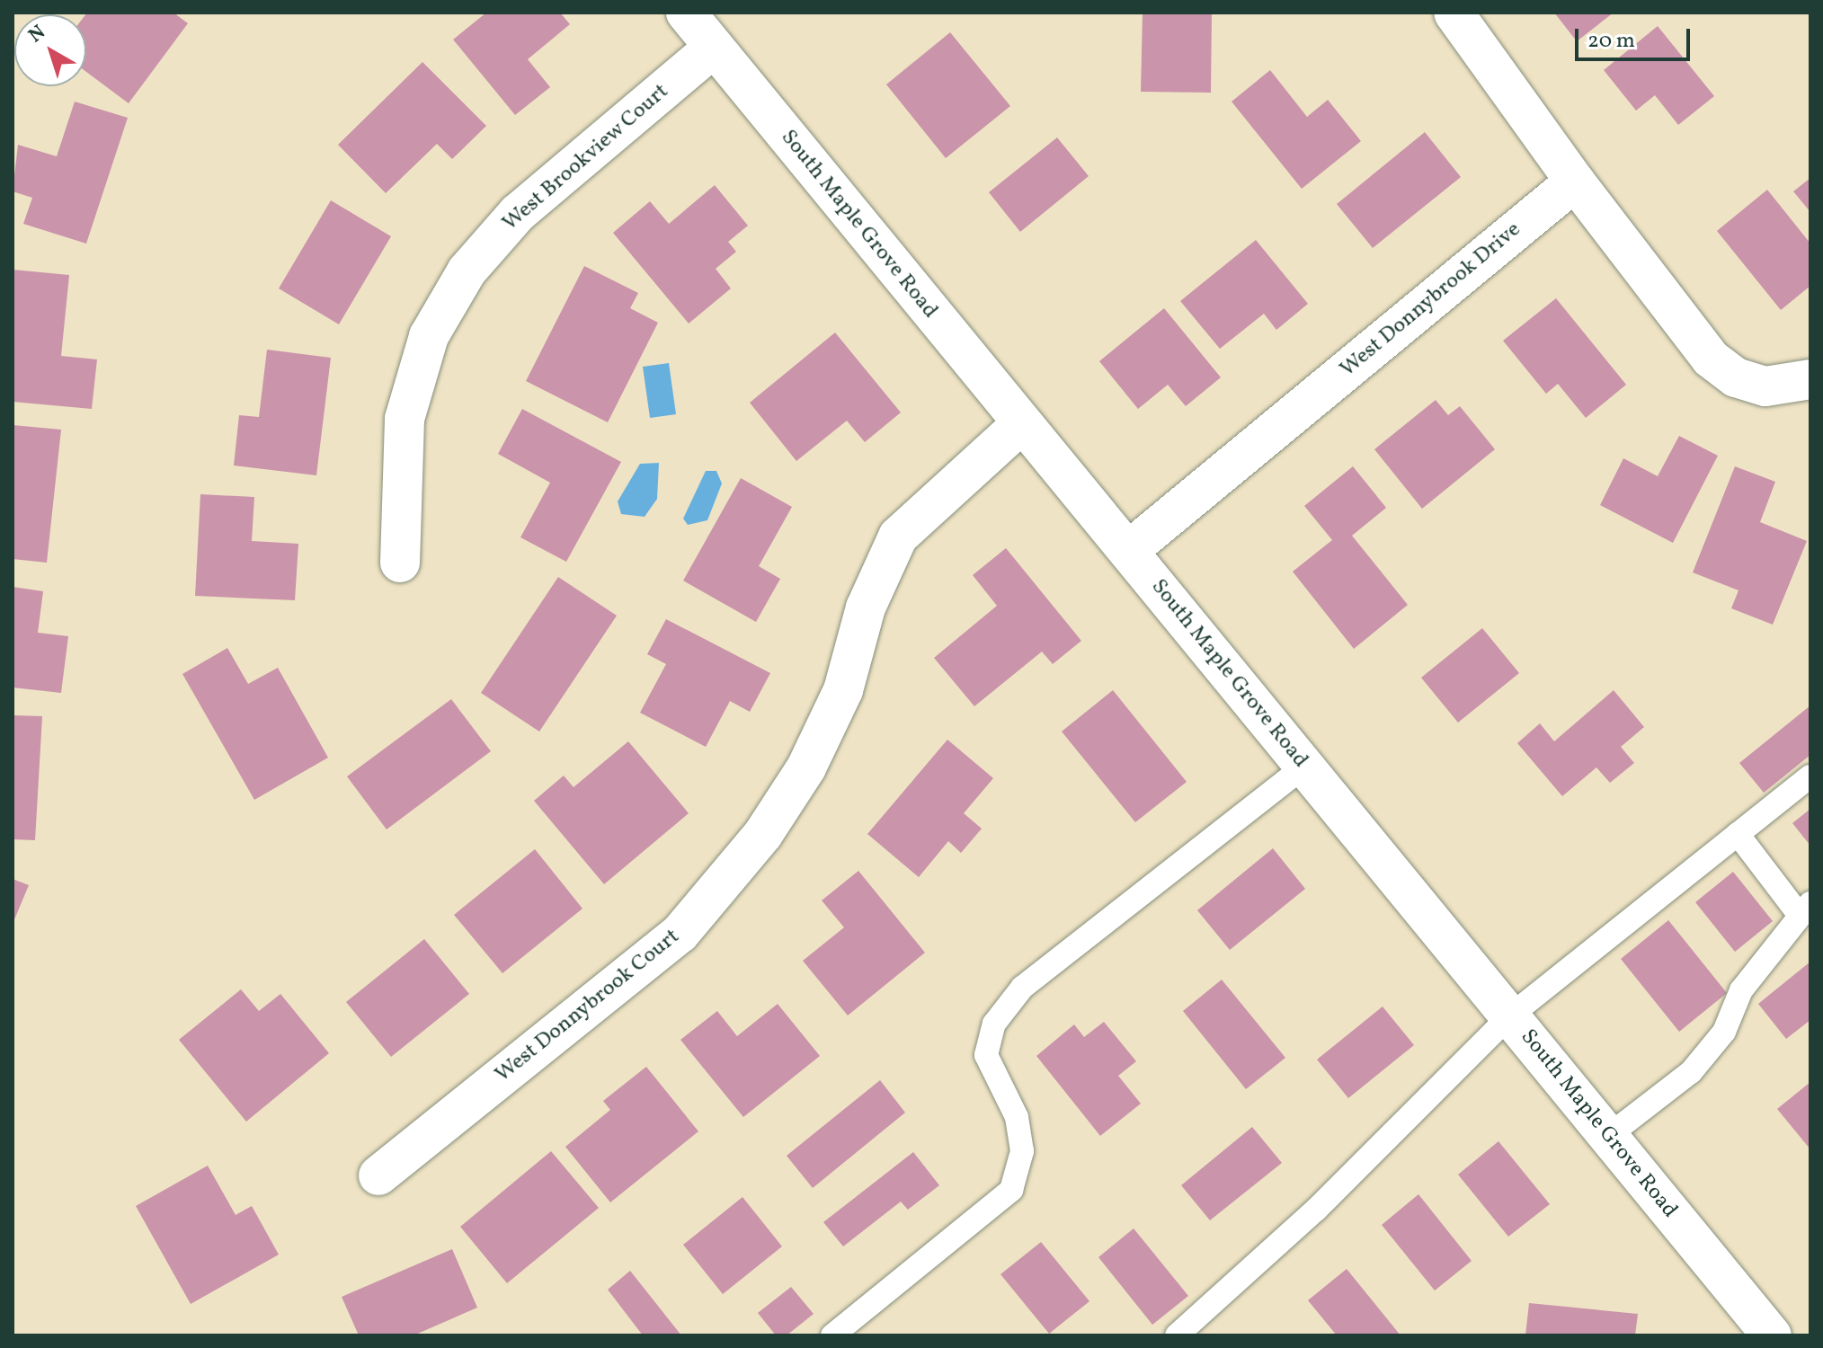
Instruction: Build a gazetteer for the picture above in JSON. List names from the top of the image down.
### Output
{
  "streets": {
    "street": [
      "West Brookview Court",
      "South Maple Grove Road",
      "West Donnybrook Drive",
      "West Donnybrook Court"
    ]
  },
  "crossings": [
    ["West Brookview Court", "South Maple Grove Road"],
    ["South Maple Grove Road", "West Donnybrook Drive"],
    ["South Maple Grove Road", "West Donnybrook Court"]
  ],
  "scale_bar": "20 m",
  "north": "top left"
}
